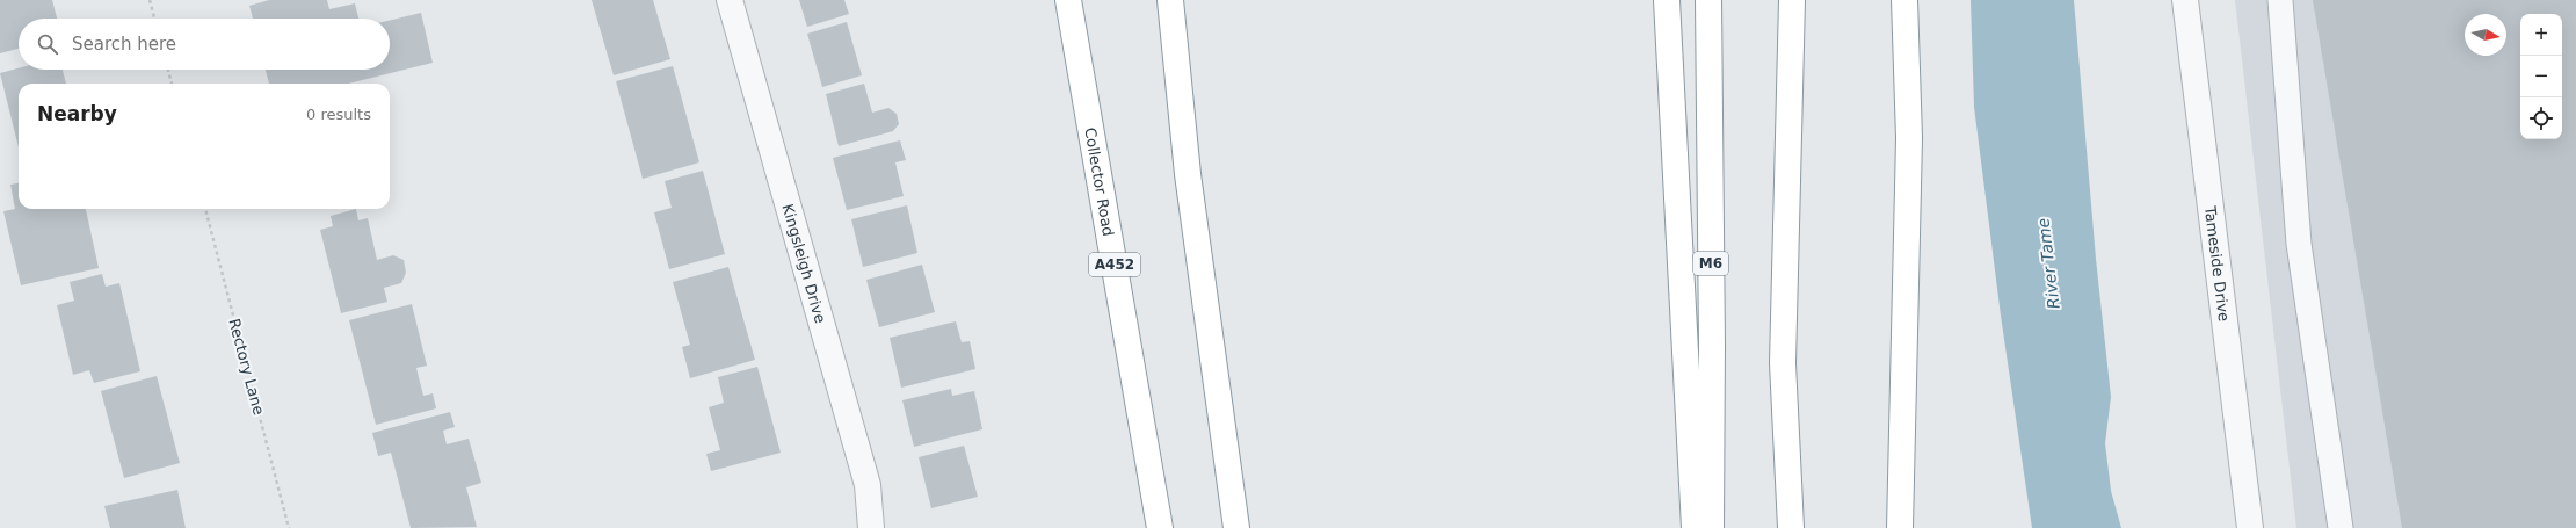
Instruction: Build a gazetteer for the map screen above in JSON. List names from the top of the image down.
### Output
{
  "streets": {
    "highway": ["Collector Road", "M6", "A452"],
    "street": ["Kingsleigh Drive", "Tameside Drive"],
    "path": ["Rectory Lane"]
  },
  "water": ["River Tame"],
  "north": "right",
  "page": {
    "map_buttons": ["+", "−"],
    "search": "Search here",
    "heading": ["Nearby", "0 results"]
  }
}
